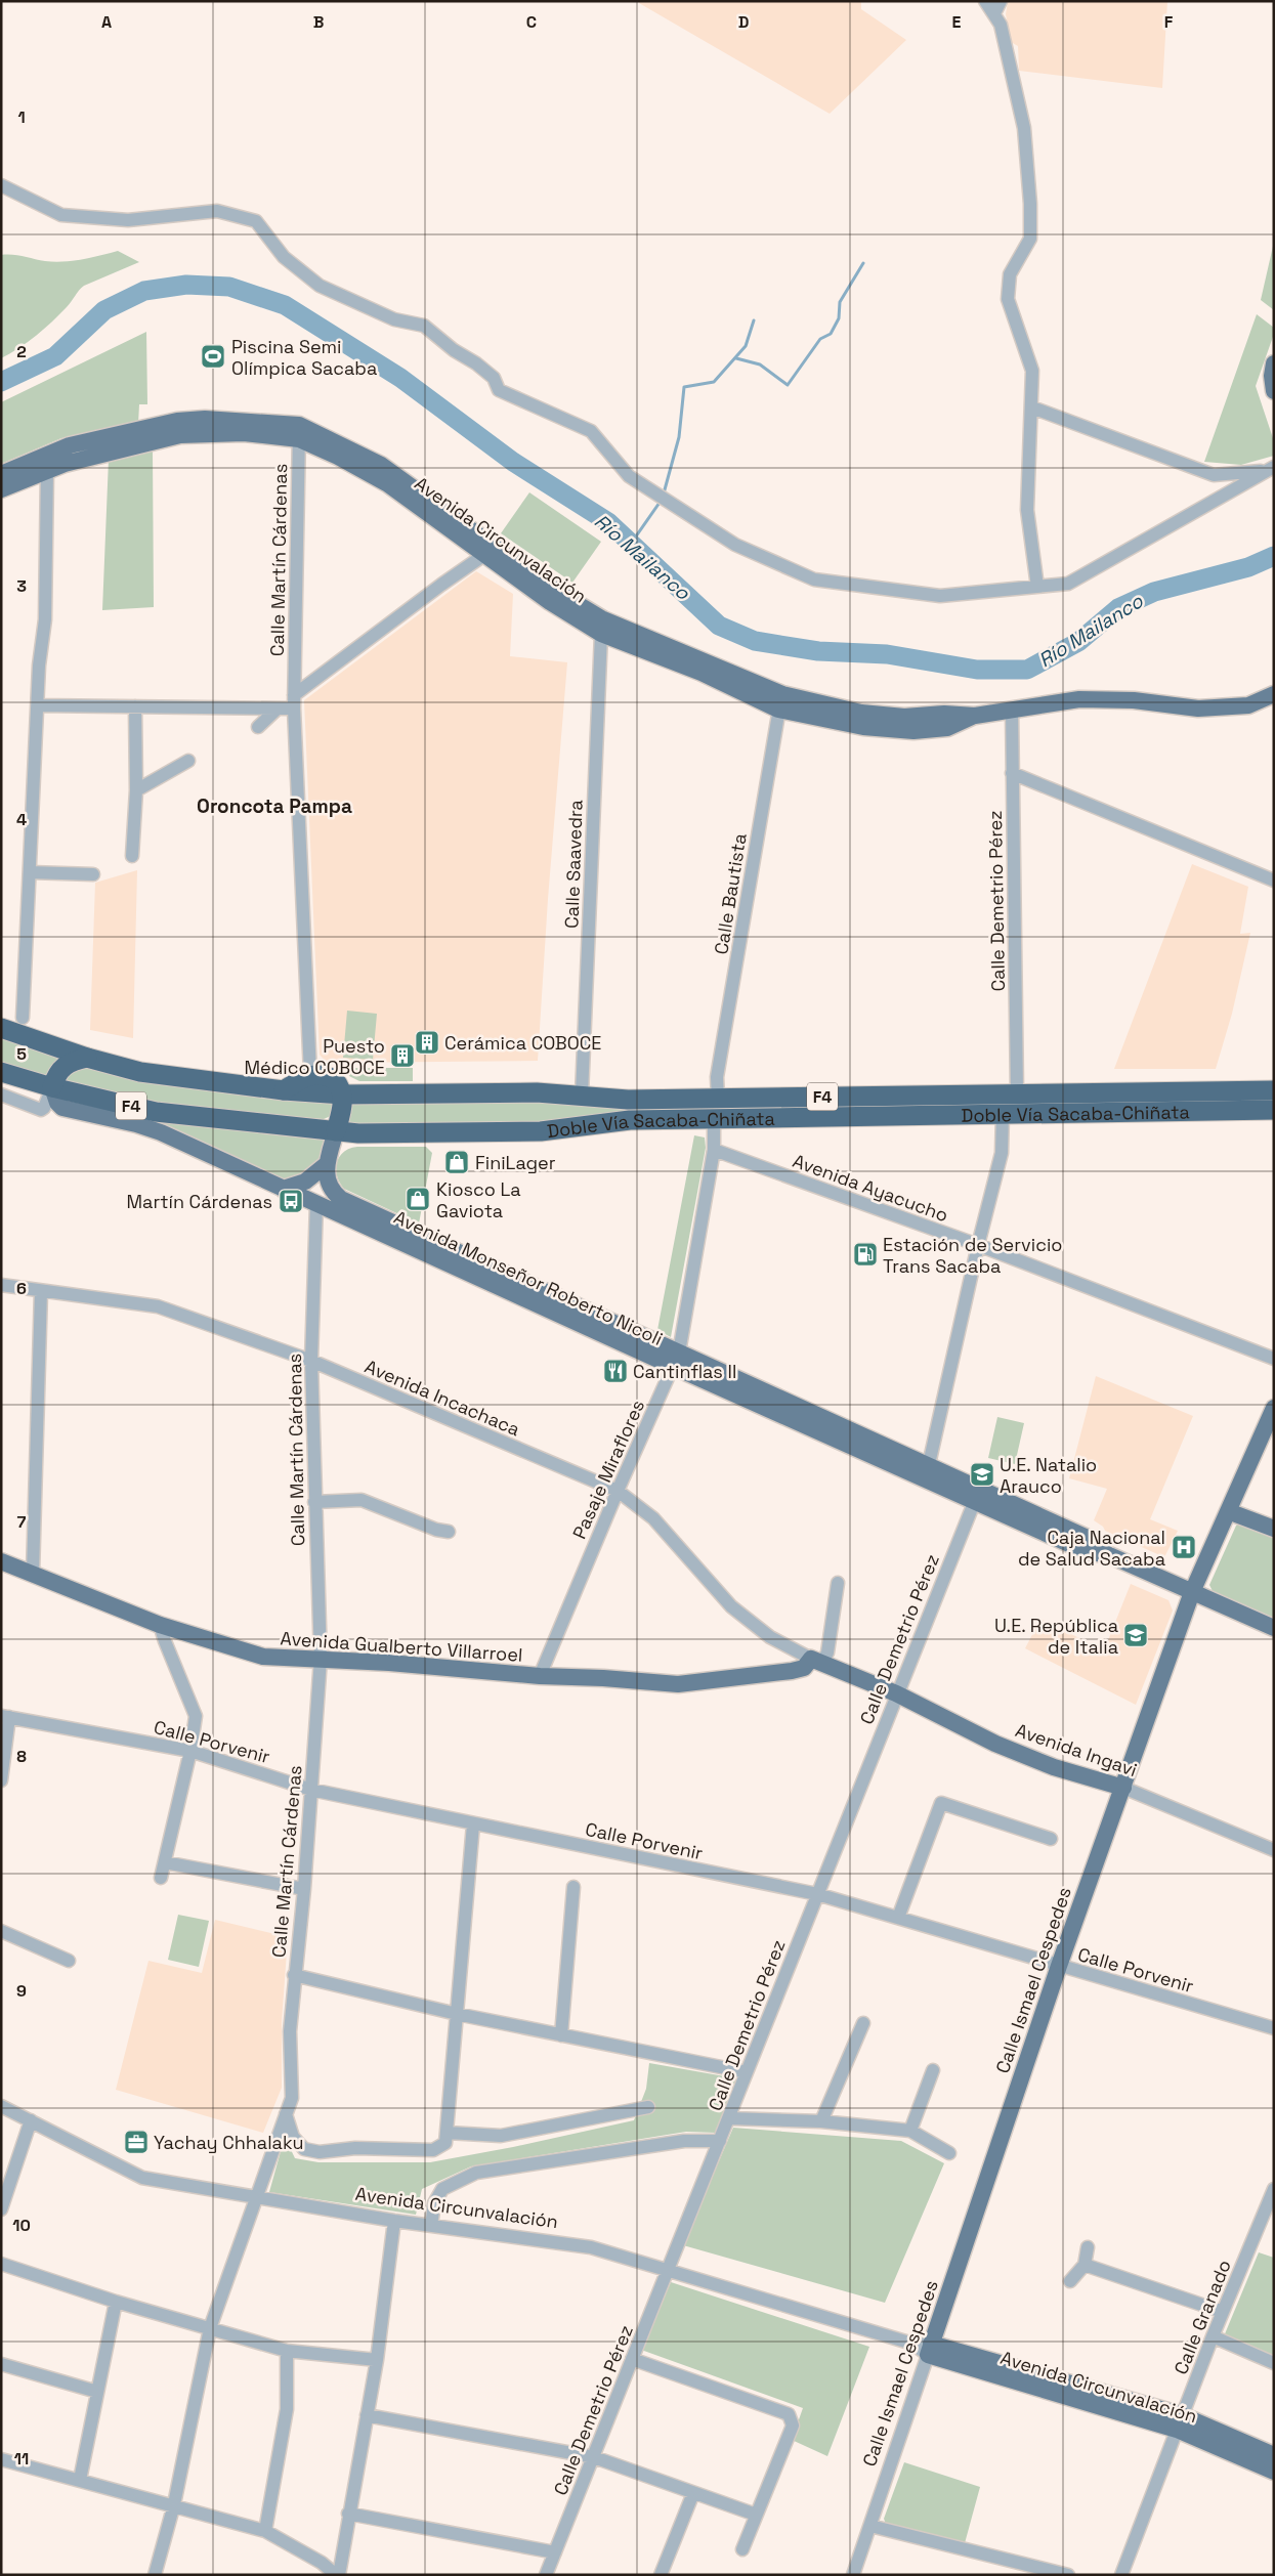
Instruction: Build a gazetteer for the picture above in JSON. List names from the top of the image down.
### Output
{
  "streets": {
    "highway": ["F4", "Doble Vía Sacaba-Chiñata"],
    "main road": [
      "Avenida Circunvalación",
      "Avenida Monseñor Roberto Nicoli",
      "Avenida Gualberto Villarroel",
      "Avenida Ingavi",
      "Calle Ismael Cespedes"
    ],
    "street": [
      "Calle Martín Cárdenas",
      "Calle Saavedra",
      "Calle Bautista",
      "Calle Demetrio Pérez",
      "Avenida Ayacucho",
      "Avenida Incachaca",
      "Pasaje Miraflores",
      "Calle Porvenir",
      "Calle Granado"
    ]
  },
  "crossings": [
    ["Avenida Circunvalación", "Calle Martín Cárdenas"],
    ["Avenida Circunvalación", "Calle Saavedra"],
    ["Avenida Circunvalación", "Calle Bautista"],
    ["Avenida Circunvalación", "Calle Demetrio Pérez"],
    ["Avenida Circunvalación", "Calle Ismael Cespedes"],
    ["Avenida Circunvalación", "Calle Granado"],
    ["Calle Martín Cárdenas", "Avenida Monseñor Roberto Nicoli"],
    ["Calle Martín Cárdenas", "Avenida Incachaca"],
    ["Calle Martín Cárdenas", "Avenida Gualberto Villarroel"],
    ["Calle Martín Cárdenas", "Calle Porvenir"],
    ["Calle Saavedra", "Doble Vía Sacaba-Chiñata"],
    ["Calle Bautista", "Doble Vía Sacaba-Chiñata"],
    ["Calle Demetrio Pérez", "Doble Vía Sacaba-Chiñata"],
    ["Calle Demetrio Pérez", "Avenida Monseñor Roberto Nicoli"],
    ["Calle Demetrio Pérez", "Calle Porvenir"],
    ["Calle Demetrio Pérez", "Avenida Ingavi"],
    ["F4", "Doble Vía Sacaba-Chiñata"],
    ["F4", "Avenida Monseñor Roberto Nicoli"],
    ["Doble Vía Sacaba-Chiñata", "Avenida Monseñor Roberto Nicoli"],
    ["Doble Vía Sacaba-Chiñata", "Pasaje Miraflores"],
    ["Avenida Ayacucho", "Pasaje Miraflores"],
    ["Avenida Monseñor Roberto Nicoli", "Pasaje Miraflores"],
    ["Avenida Monseñor Roberto Nicoli", "Calle Ismael Cespedes"],
    ["Avenida Incachaca", "Pasaje Miraflores"],
    ["Avenida Incachaca", "Avenida Gualberto Villarroel"],
    ["Avenida Incachaca", "Avenida Ingavi"],
    ["Pasaje Miraflores", "Avenida Gualberto Villarroel"],
    ["Avenida Gualberto Villarroel", "Avenida Ingavi"],
    ["Calle Porvenir", "Calle Ismael Cespedes"],
    ["Avenida Ingavi", "Calle Ismael Cespedes"]
  ],
  "districts": ["Oroncota Pampa"],
  "water": ["Río Mailanco"],
  "places": {
    "sports": ["Piscina Semi Olímpica Sacaba"],
    "building": ["Cerámica COBOCE", "Puesto Médico COBOCE"],
    "shop": ["FiniLager", "Kiosco La Gaviota"],
    "bus stop": ["Martín Cárdenas"],
    "fuel station": ["Estación de Servicio Trans Sacaba"],
    "restaurant": ["Cantinflas II"],
    "school or university": ["U.E. Natalio Arauco", "U.E. República de Italia"],
    "hospital": ["Caja Nacional de Salud Sacaba"],
    "office": ["Yachay Chhalaku"]
  },
  "grid": {
    "columns": [
      "A",
      "B",
      "C",
      "D",
      "E",
      "F"
    ],
    "rows": [
      "1",
      "2",
      "3",
      "4",
      "5",
      "6",
      "7",
      "8",
      "9",
      "10",
      "11"
    ]
  }
}
